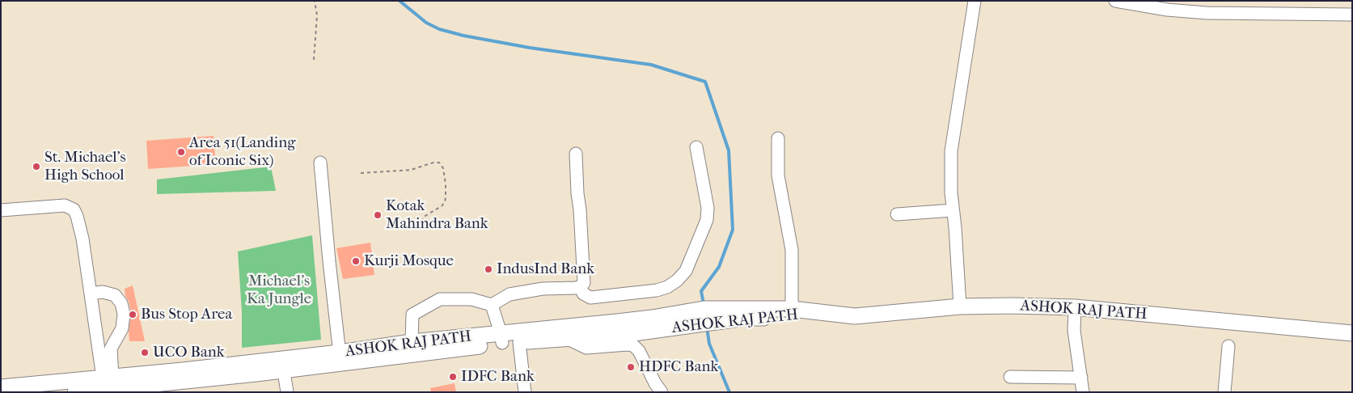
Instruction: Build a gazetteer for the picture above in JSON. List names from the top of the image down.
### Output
{
  "streets": {
    "main road": ["ASHOK RAJ PATH"]
  },
  "parks": ["Michael's Ka Jungle"],
  "places": [
    "Area 51(Landing of Iconic Six)",
    "St. Michael's High School",
    "Kotak Mahindra Bank",
    "Kurji Mosque",
    "IndusInd Bank",
    "Bus Stop Area",
    "UCO Bank",
    "HDFC Bank",
    "IDFC Bank"
  ]
}
